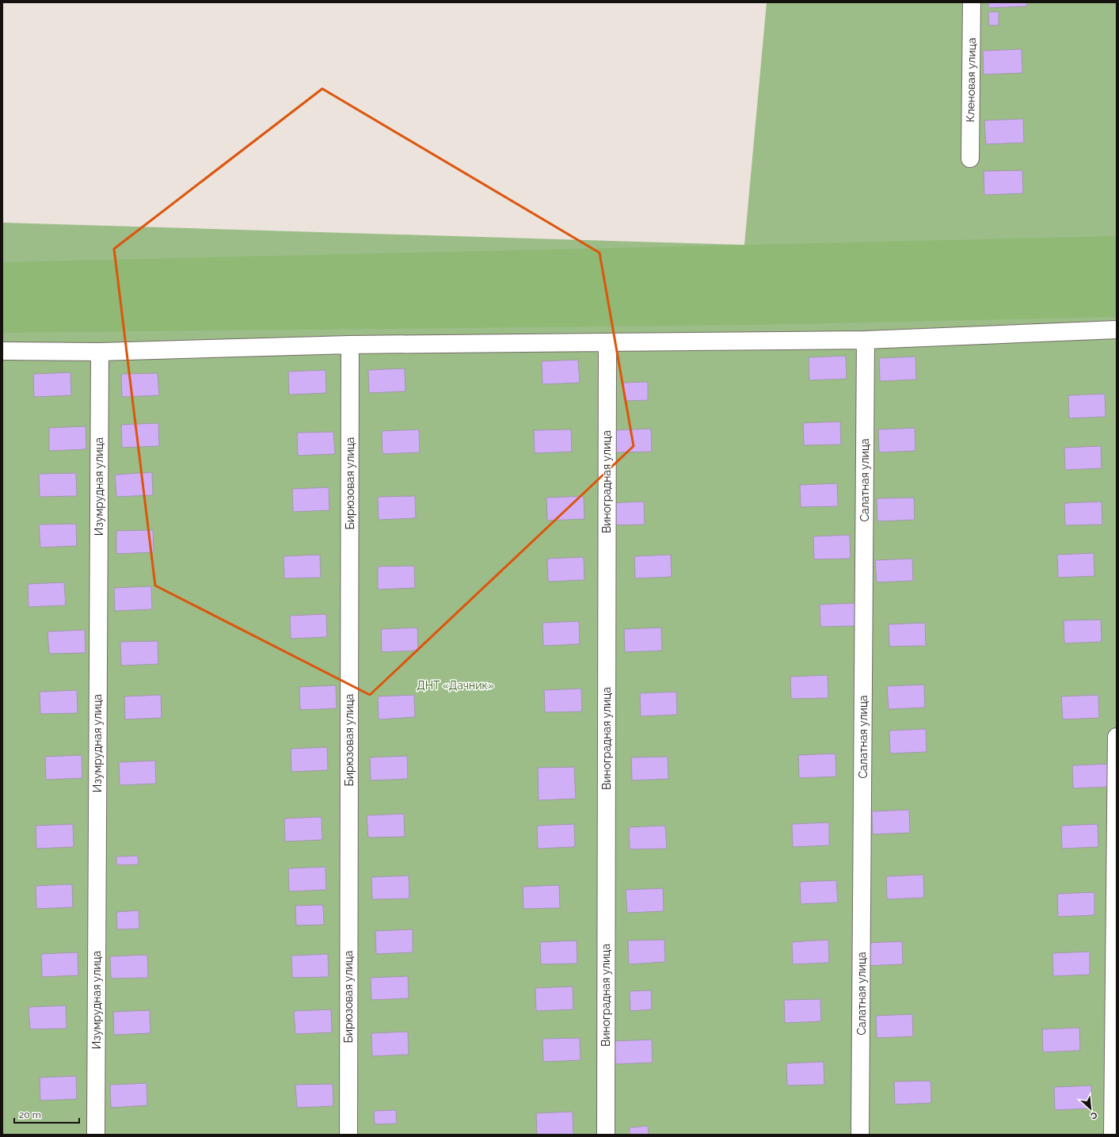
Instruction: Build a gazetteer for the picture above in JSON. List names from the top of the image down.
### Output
{
  "streets": {
    "street": [
      "Кленовая улица",
      "Салатная улица",
      "Виноградная улица",
      "Бирюзовая улица",
      "Изумрудная улица"
    ]
  },
  "parks": ["ДНТ «Дачник»"],
  "scale_bar": "20 m",
  "north": "bottom right"
}
